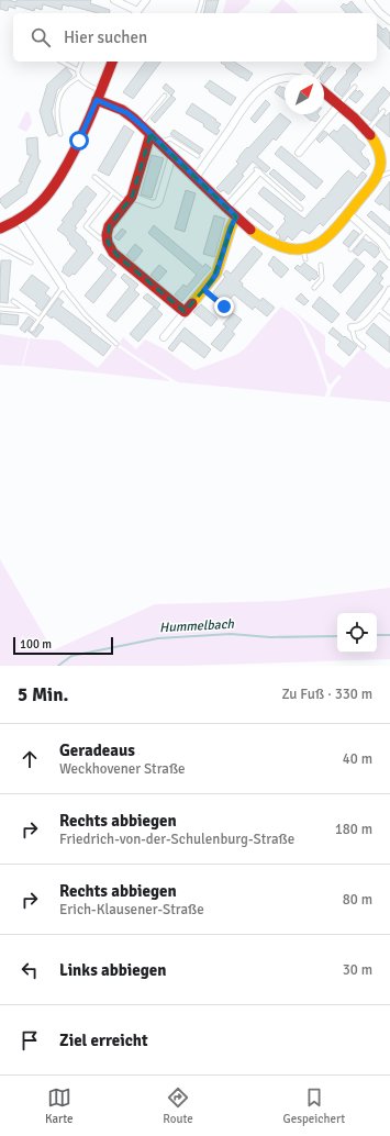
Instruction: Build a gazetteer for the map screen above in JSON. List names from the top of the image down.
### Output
{
  "water": ["Hummelbach"],
  "scale_bar": "100 m",
  "north": "top right",
  "page": {
    "search": "Hier suchen",
    "scale": "100 m",
    "heading": ["5 Min.", "Zu Fuß · 330 m"],
    "list": [
      ["Geradeaus", "Weckhovener Straße", "40 m"],
      ["Rechts abbiegen", "Friedrich-von-der-Schulenburg-Straße", "180 m"],
      ["Rechts abbiegen", "Erich-Klausener-Straße", "80 m"],
      ["Links abbiegen", "30 m"],
      "Ziel erreicht"
    ],
    "nav": ["Karte", "Route", "Gespeichert"]
  }
}
